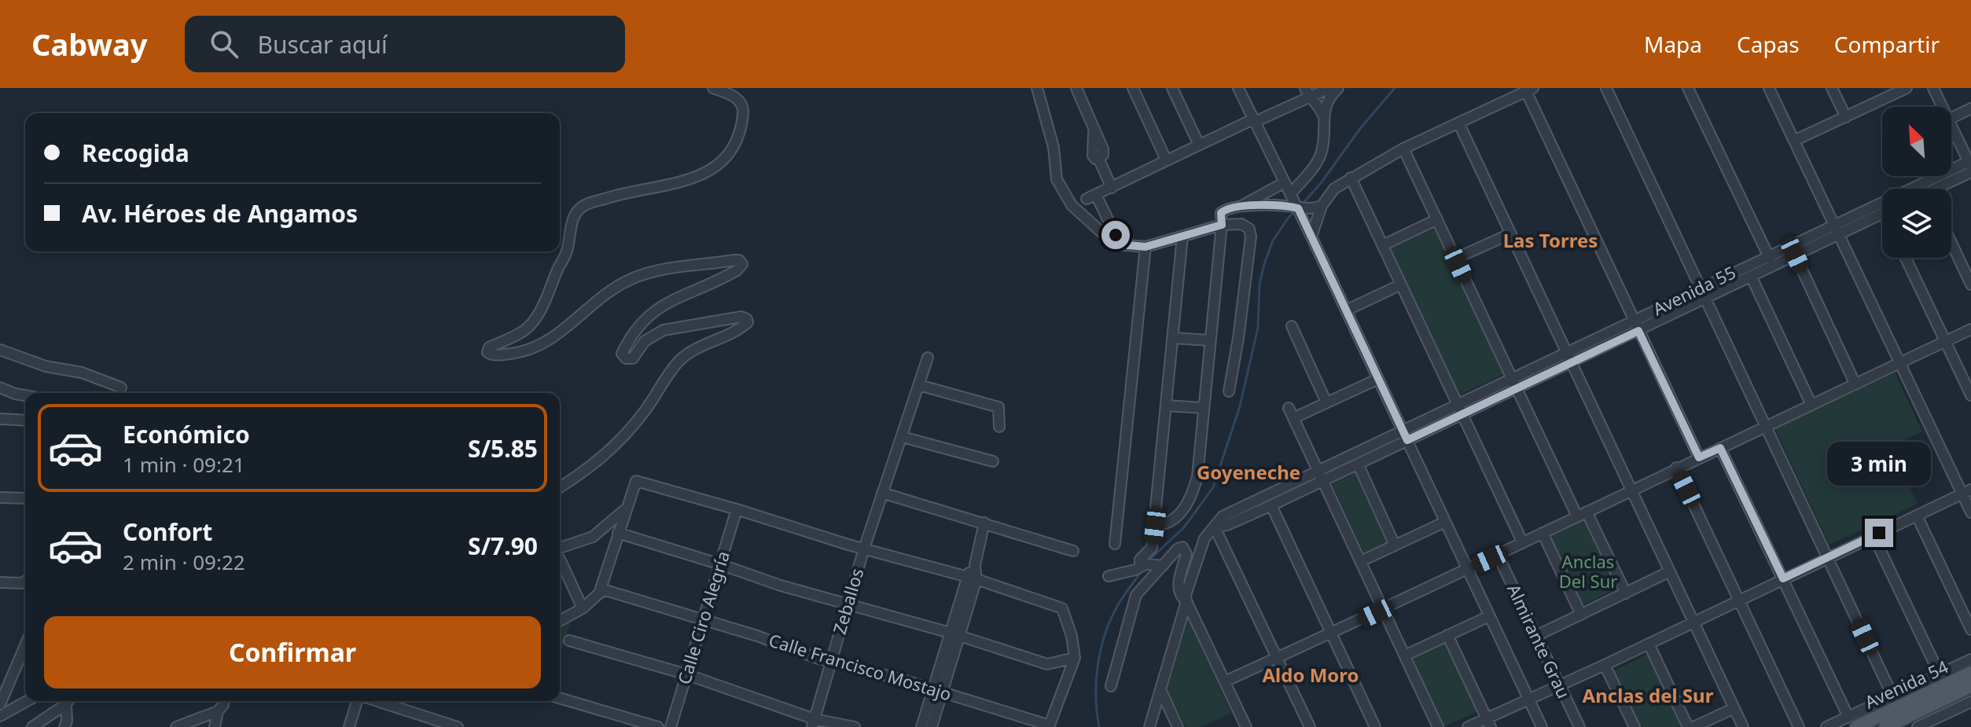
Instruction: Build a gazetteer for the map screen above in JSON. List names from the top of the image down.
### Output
{
  "streets": {
    "main road": ["Avenida 54"],
    "street": [
      "Avenida 55",
      "Zeballos",
      "Calle Ciro Alegría",
      "Almirante Grau",
      "Calle Francisco Mostajo"
    ]
  },
  "crossings": [
    ["Zeballos", "Calle Francisco Mostajo"],
    ["Calle Ciro Alegría", "Calle Francisco Mostajo"]
  ],
  "districts": [
    "Las Torres",
    "Goyeneche",
    "Aldo Moro",
    "Anclas del Sur"
  ],
  "parks": ["Anclas Del Sur"],
  "north": "top left",
  "page": {
    "header": "Cabway",
    "search": "Buscar aquí",
    "nav": ["Mapa", "Capas", "Compartir"],
    "banner": ["Recogida", "Av. Héroes de Angamos"],
    "list": [
      {
        "name": "Económico",
        "note": "1 min · 09:21",
        "value": "S/5.85"
      },
      {
        "name": "Confort",
        "note": "2 min · 09:22",
        "value": "S/7.90"
      }
    ],
    "bubble": "3 min",
    "buttons": "Confirmar"
  }
}
